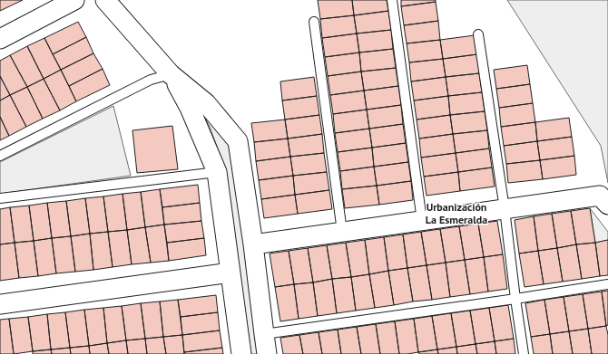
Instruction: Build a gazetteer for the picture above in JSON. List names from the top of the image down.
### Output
{
  "districts": ["Urbanización La Esmeralda"]
}
